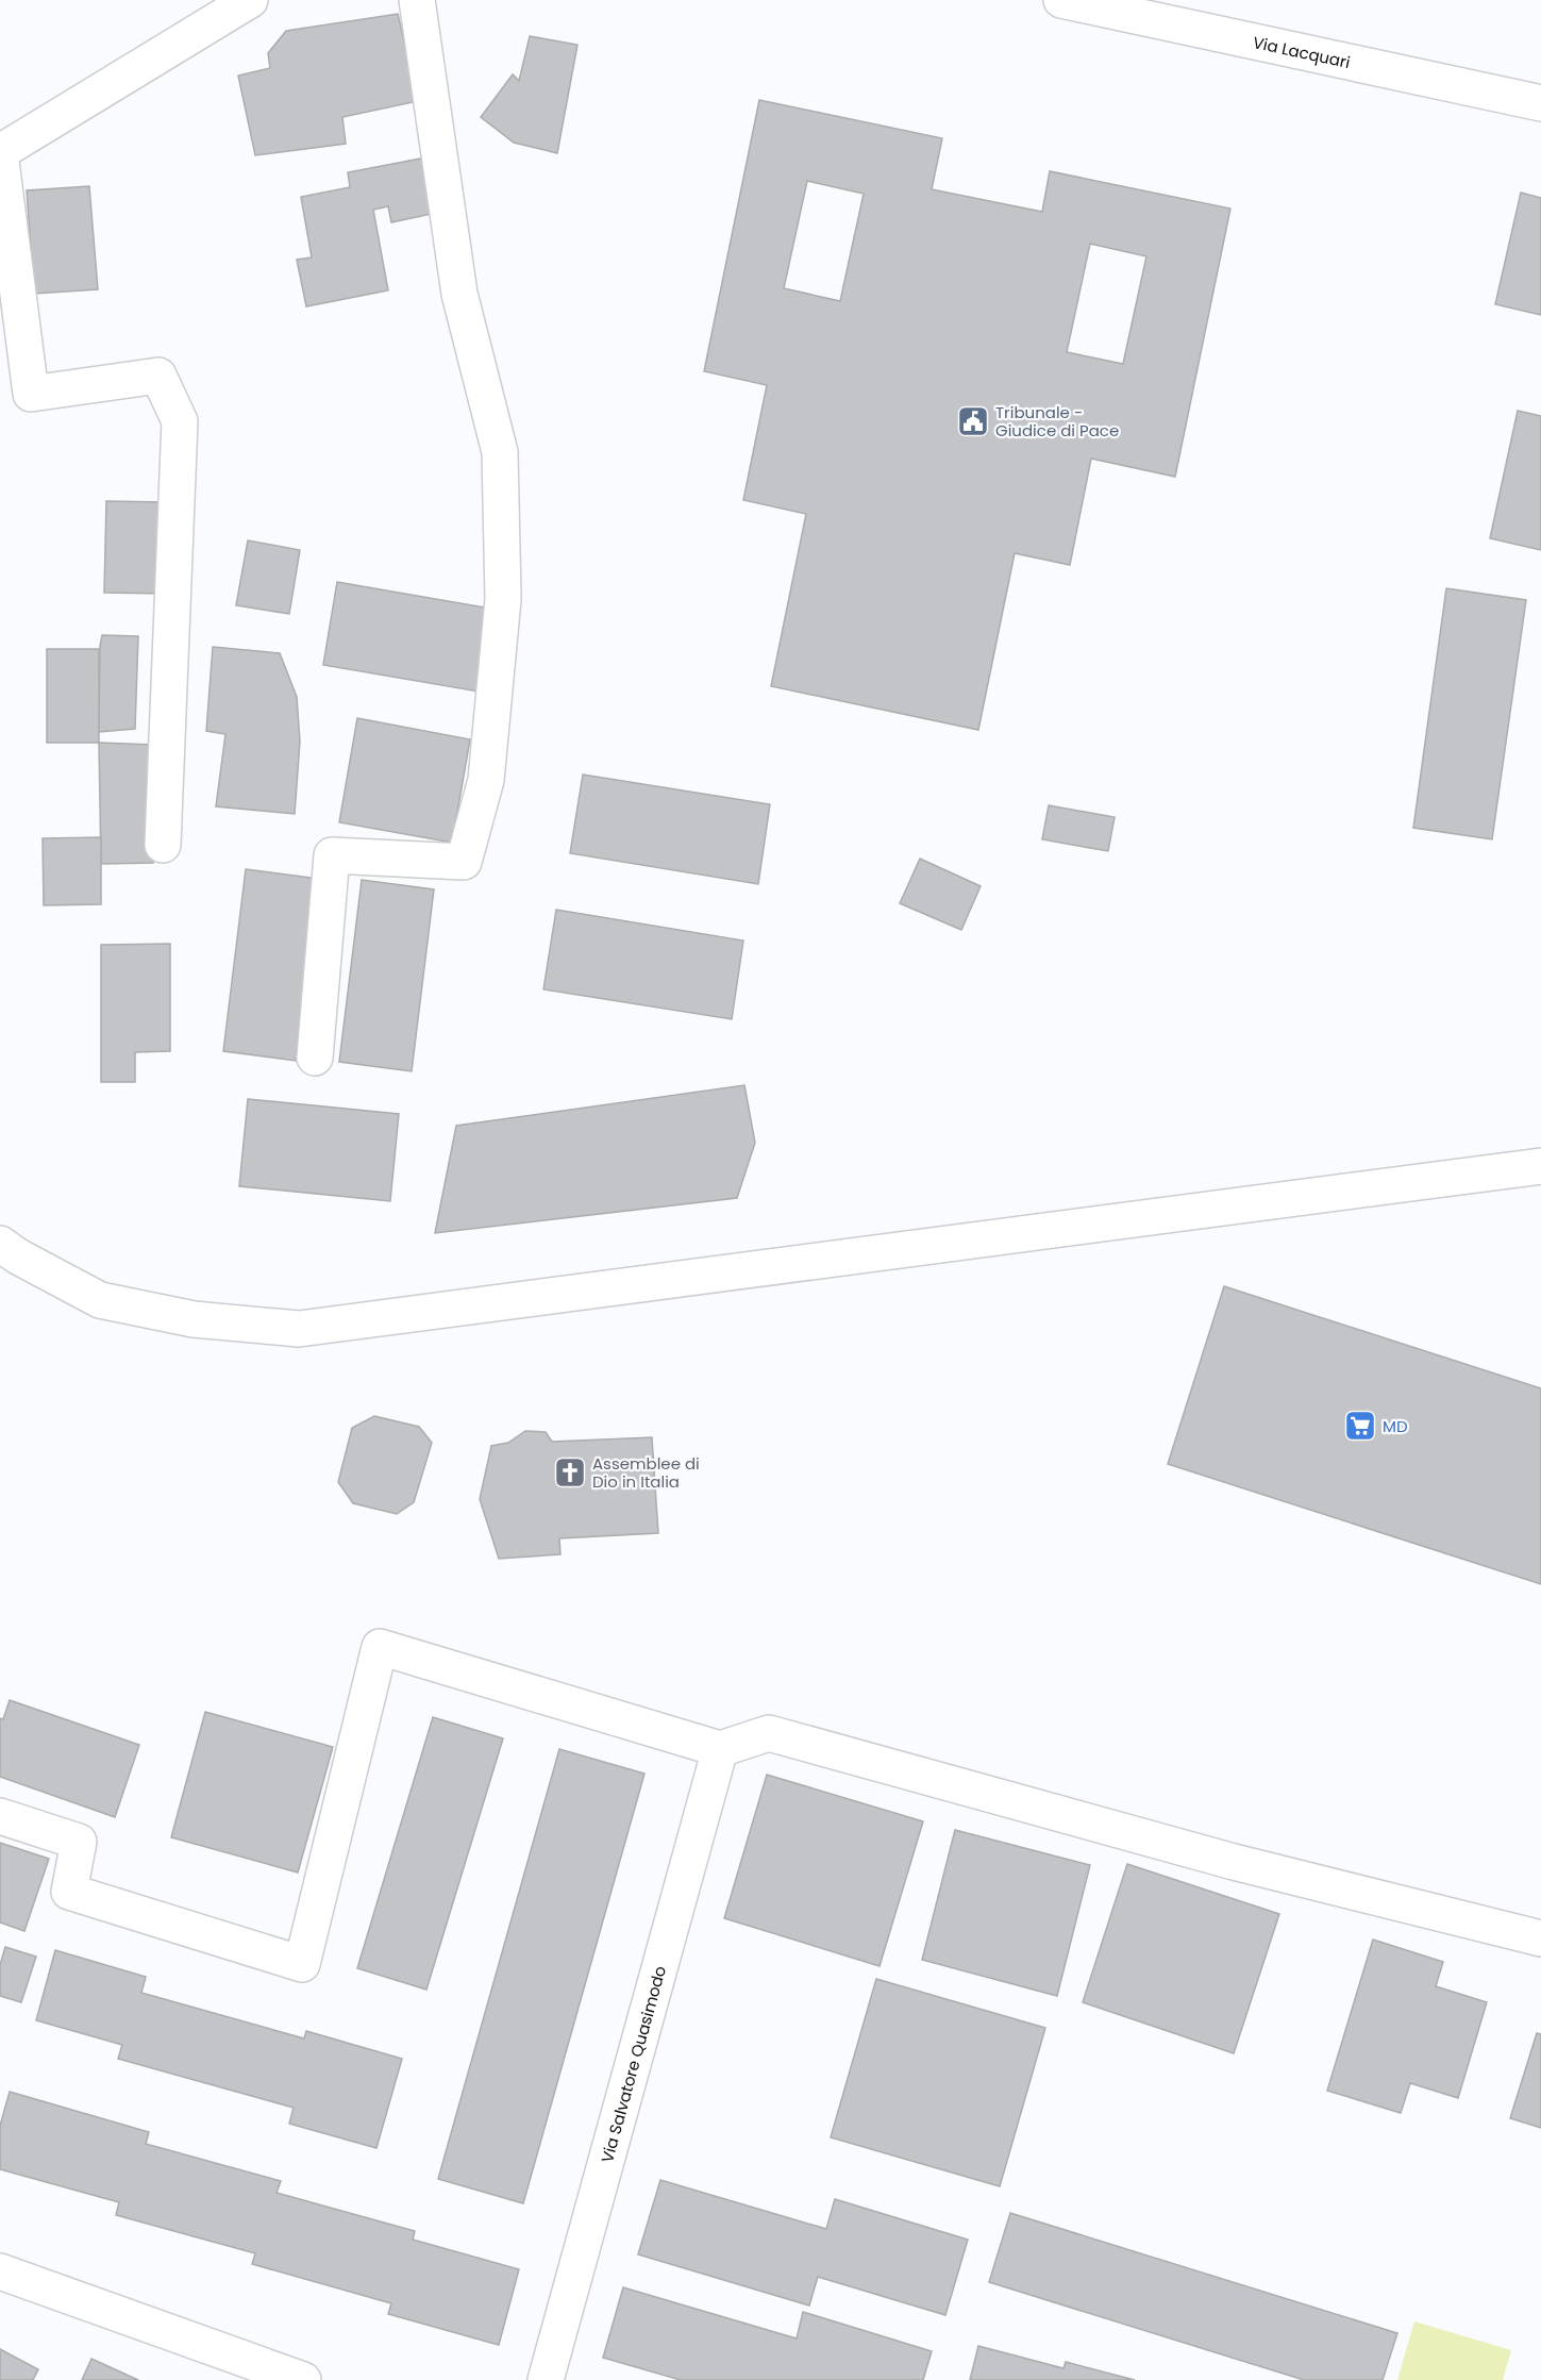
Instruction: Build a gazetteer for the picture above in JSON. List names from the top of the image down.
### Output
{
  "streets": {
    "street": ["Via Lacquari", "Via Salvatore Quasimodo"]
  },
  "places": {
    "public building": ["Tribunale - Giudice di Pace"],
    "supermarket": ["MD"],
    "church": ["Assemblee di Dio in Italia"]
  }
}
